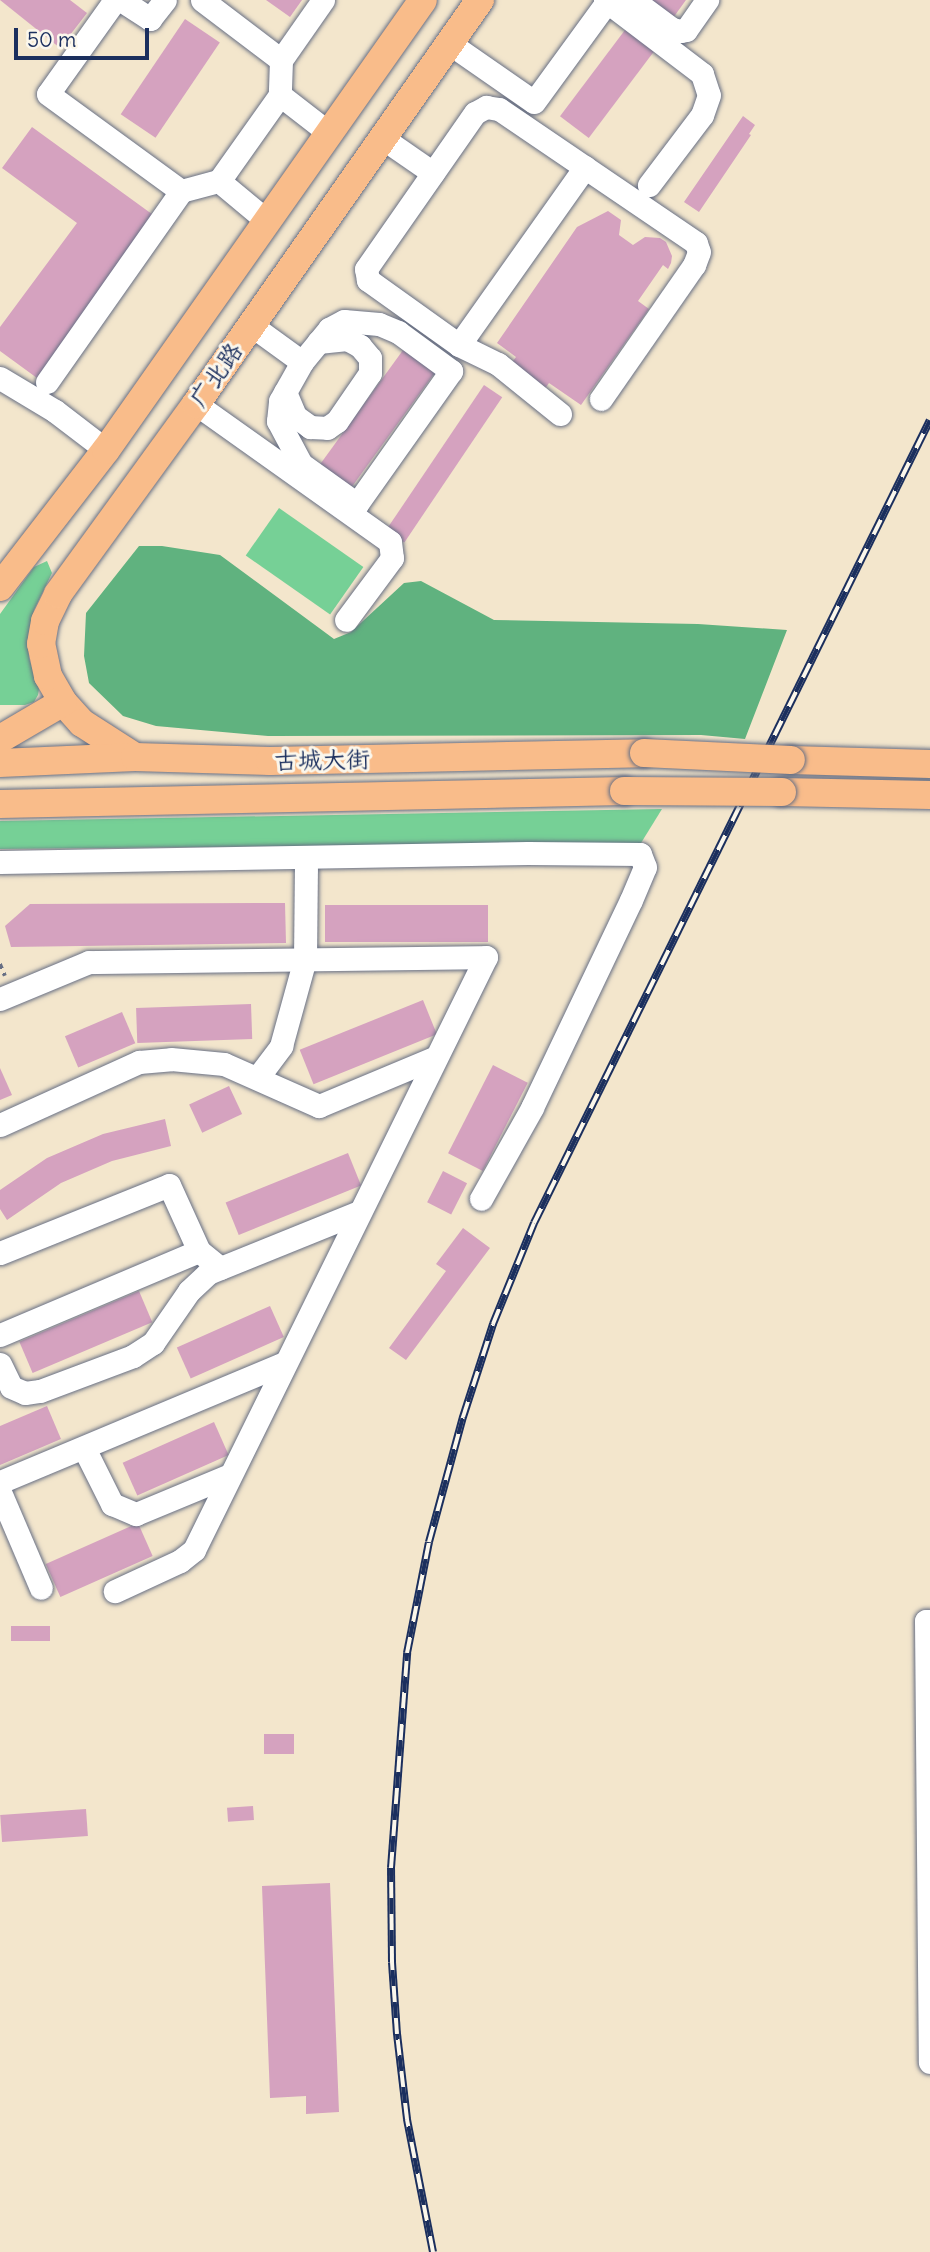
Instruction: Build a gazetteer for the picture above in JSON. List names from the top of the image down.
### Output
{
  "streets": {
    "main road": ["广北路", "古城大街"]
  },
  "crossings": [
    ["广北路", "古城大街"]
  ],
  "scale_bar": "50 m"
}
